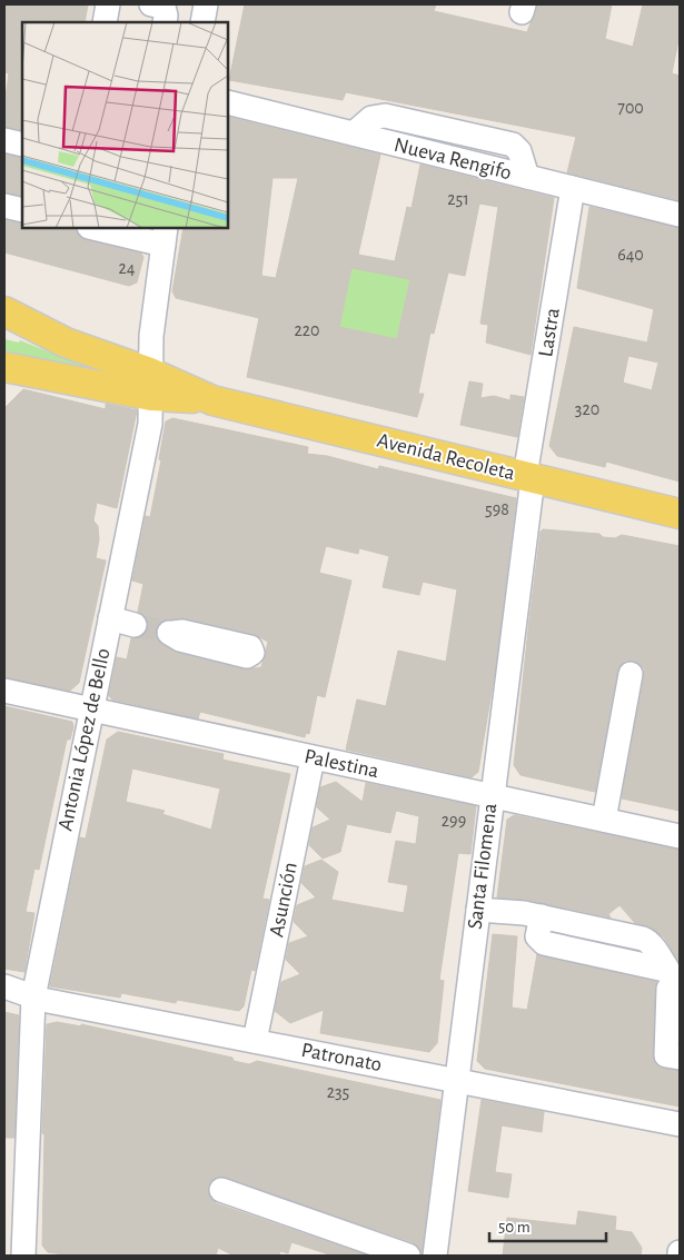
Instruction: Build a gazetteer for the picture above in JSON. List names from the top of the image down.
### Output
{
  "streets": {
    "main road": ["Avenida Recoleta"],
    "street": [
      "Nueva Rengifo",
      "Lastra",
      "Antonia López de Bello",
      "Palestina",
      "Santa Filomena",
      "Asunción",
      "Patronato"
    ]
  },
  "crossings": [
    ["Nueva Rengifo", "Lastra"],
    ["Lastra", "Avenida Recoleta"],
    ["Lastra", "Santa Filomena"],
    ["Avenida Recoleta", "Antonia López de Bello"],
    ["Avenida Recoleta", "Santa Filomena"],
    ["Antonia López de Bello", "Palestina"],
    ["Antonia López de Bello", "Patronato"],
    ["Palestina", "Santa Filomena"],
    ["Palestina", "Asunción"],
    ["Santa Filomena", "Patronato"],
    ["Asunción", "Patronato"]
  ],
  "house_numbers": [
    "700",
    "251",
    "640",
    "24",
    "220",
    "320",
    "598",
    "299",
    "235"
  ],
  "scale_bar": "50 m"
}
